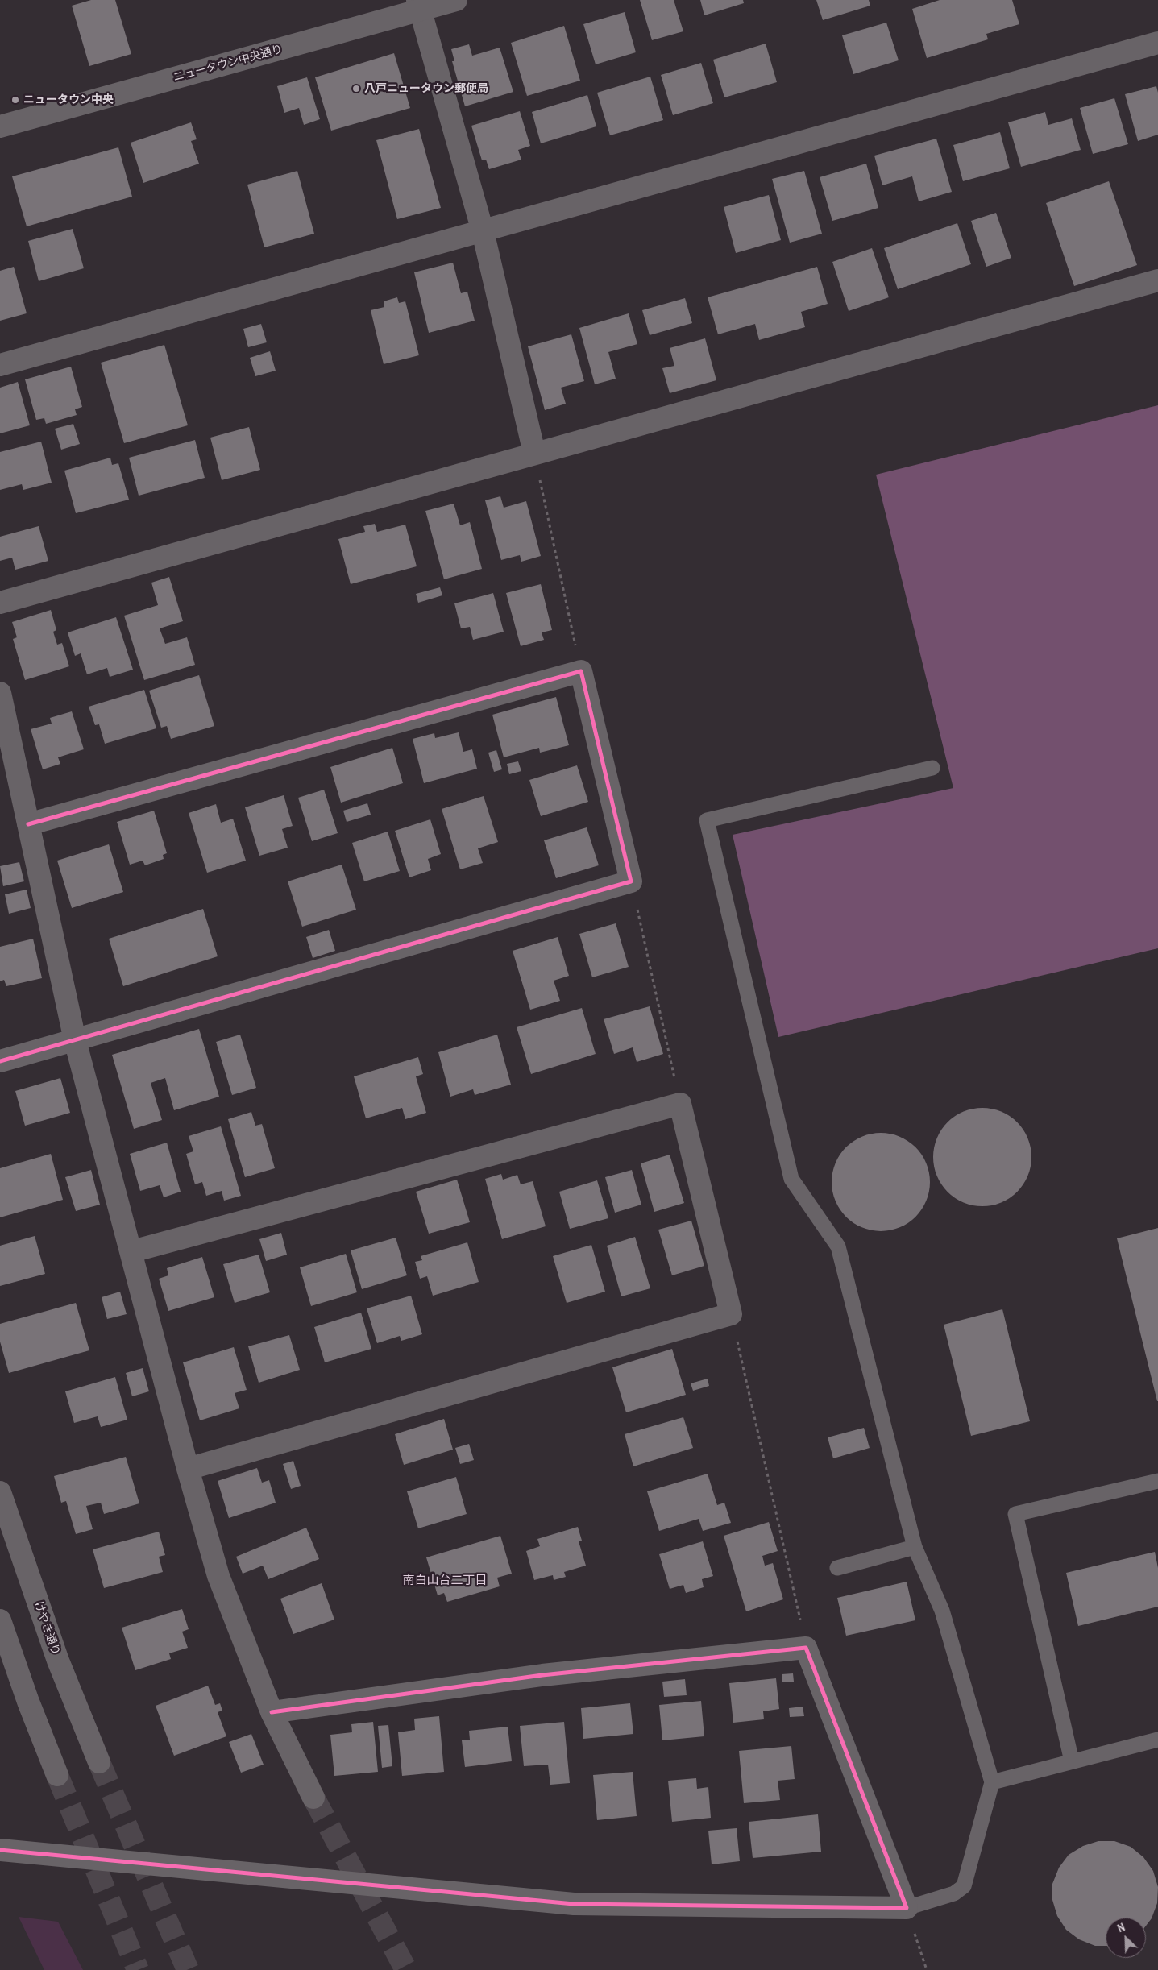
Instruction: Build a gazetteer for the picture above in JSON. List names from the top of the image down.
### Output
{
  "streets": {
    "street": ["ニュータウン中央通り", "けやき通り"]
  },
  "districts": ["南白山台二丁目"],
  "places": ["八戸ニュータウン郵便局", "ニュータウン中央"],
  "north": "top left"
}
